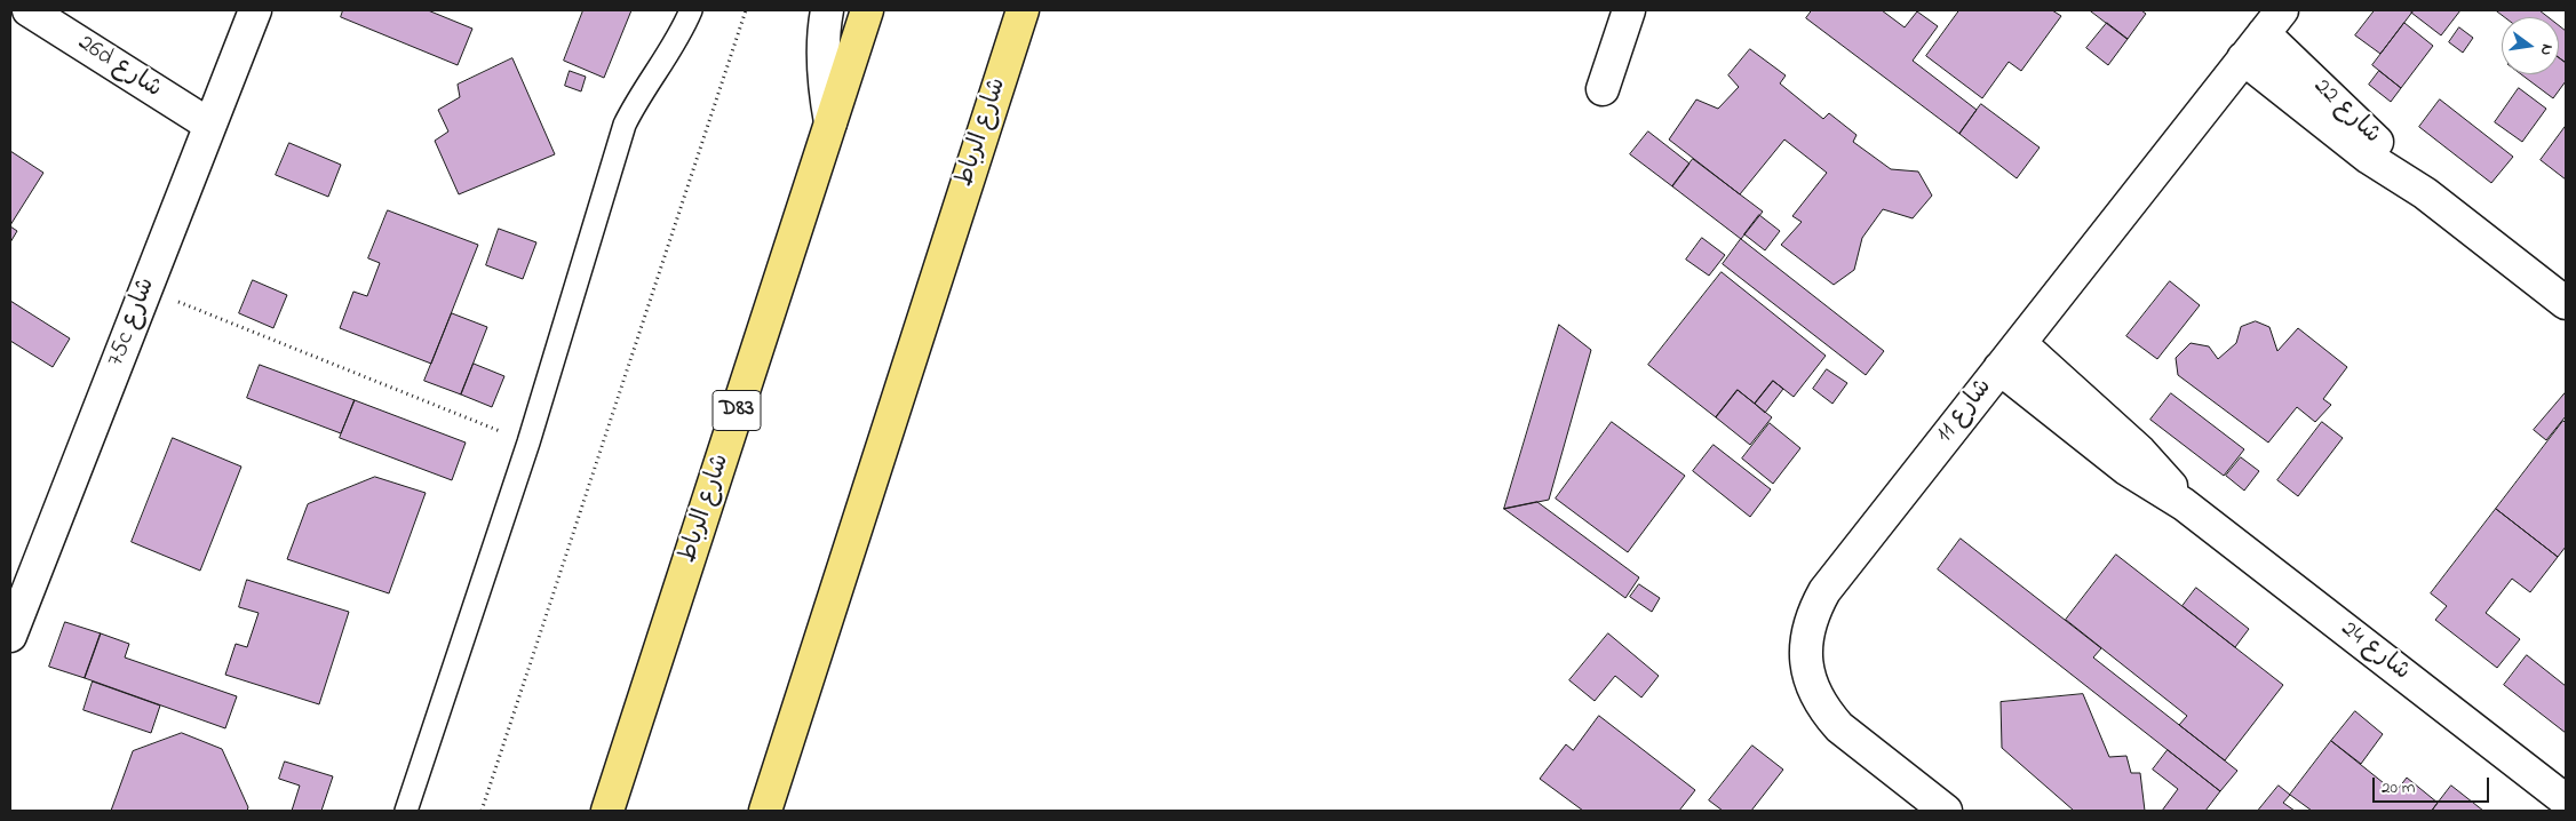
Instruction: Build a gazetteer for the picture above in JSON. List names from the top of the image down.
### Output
{
  "streets": {
    "highway": ["شارع الرباط", "D83"],
    "street": [
      "26d شارع",
      "شارع 22",
      "75c شارع",
      "شارع 11",
      "شارع 24"
    ]
  },
  "crossings": [
    ["26d شارع", "75c شارع"],
    ["شارع 22", "شارع 11"],
    ["شارع 11", "شارع 24"]
  ],
  "scale_bar": "20 m",
  "north": "right"
}
